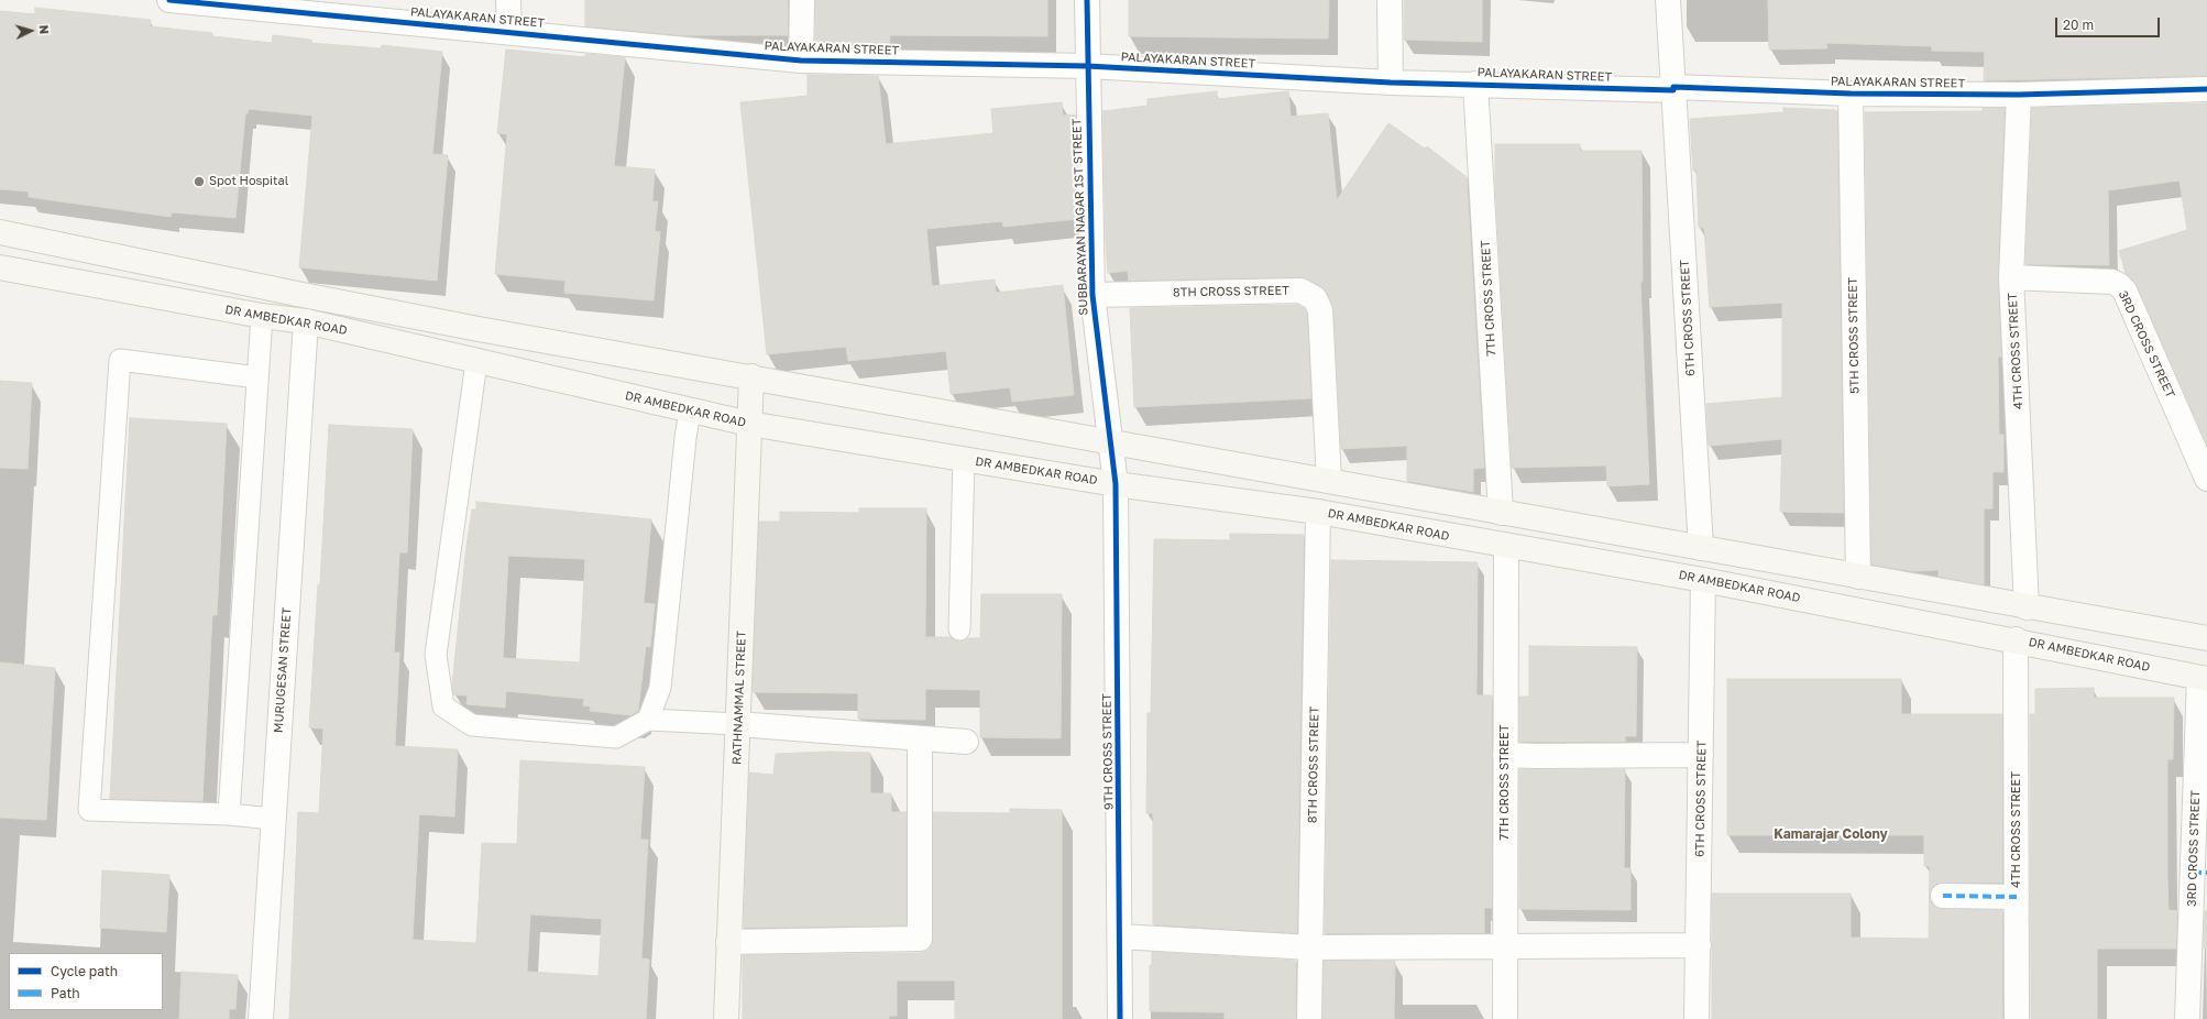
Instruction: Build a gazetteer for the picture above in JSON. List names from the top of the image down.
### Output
{
  "streets": {
    "main road": ["DR AMBEDKAR ROAD", "RATHNAMMAL STREET"],
    "street": [
      "PALAYAKARAN STREET",
      "SUBBARAYAN NAGAR 1ST STREET",
      "8TH CROSS STREET",
      "7TH CROSS STREET",
      "6TH CROSS STREET",
      "5TH CROSS STREET",
      "3RD CROSS STREET",
      "4TH CROSS STREET",
      "MURUGESAN STREET",
      "9TH CROSS STREET"
    ]
  },
  "crossings": [
    ["PALAYAKARAN STREET", "SUBBARAYAN NAGAR 1ST STREET"],
    ["PALAYAKARAN STREET", "7TH CROSS STREET"],
    ["PALAYAKARAN STREET", "6TH CROSS STREET"],
    ["PALAYAKARAN STREET", "5TH CROSS STREET"],
    ["PALAYAKARAN STREET", "4TH CROSS STREET"],
    ["SUBBARAYAN NAGAR 1ST STREET", "8TH CROSS STREET"],
    ["SUBBARAYAN NAGAR 1ST STREET", "DR AMBEDKAR ROAD"],
    ["SUBBARAYAN NAGAR 1ST STREET", "9TH CROSS STREET"],
    ["8TH CROSS STREET", "DR AMBEDKAR ROAD"],
    ["7TH CROSS STREET", "DR AMBEDKAR ROAD"],
    ["6TH CROSS STREET", "DR AMBEDKAR ROAD"],
    ["DR AMBEDKAR ROAD", "3RD CROSS STREET"],
    ["DR AMBEDKAR ROAD", "4TH CROSS STREET"],
    ["DR AMBEDKAR ROAD", "MURUGESAN STREET"],
    ["DR AMBEDKAR ROAD", "RATHNAMMAL STREET"],
    ["DR AMBEDKAR ROAD", "9TH CROSS STREET"],
    ["3RD CROSS STREET", "4TH CROSS STREET"]
  ],
  "districts": ["Kamarajar Colony"],
  "places": ["Spot Hospital"],
  "legend": ["Cycle path", "Path"],
  "scale_bar": "20 m",
  "north": "right"
}
